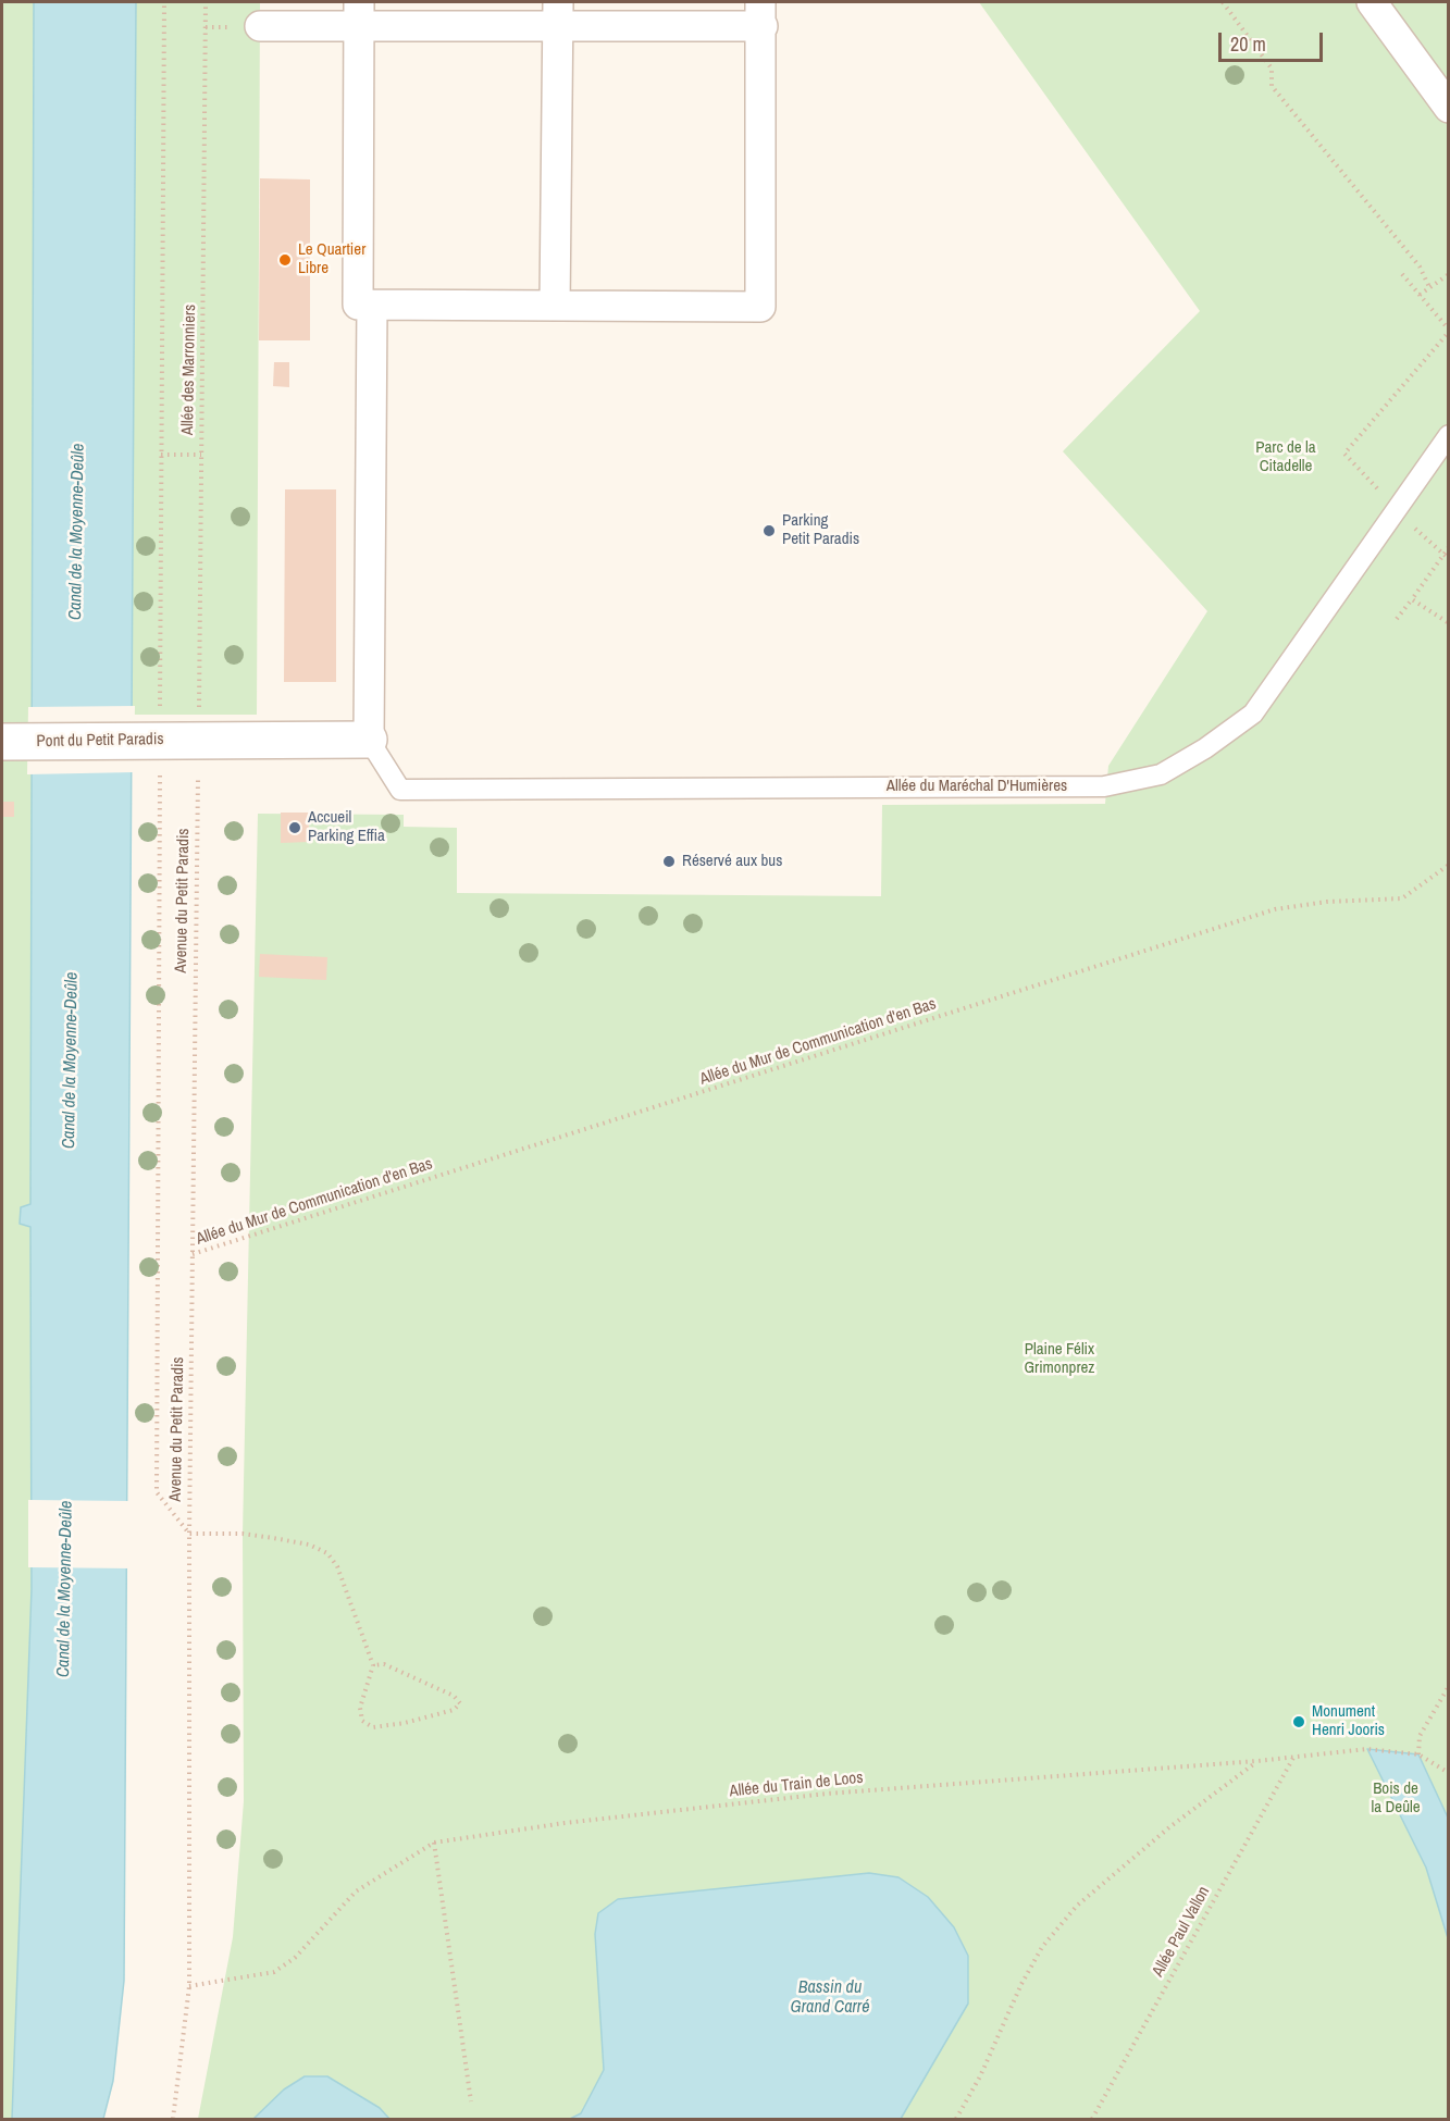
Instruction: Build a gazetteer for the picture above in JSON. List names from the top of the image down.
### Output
{
  "streets": {
    "street": ["Pont du Petit Paradis"],
    "lane": ["Allée du Maréchal D'Humières"],
    "path": [
      "Allée des Marronniers",
      "Avenue du Petit Paradis",
      "Allée du Mur de Communication d'en Bas",
      "Allée du Train de Loos",
      "Allée Paul Vallon"
    ]
  },
  "crossings": [
    ["Allée des Marronniers", "Pont du Petit Paradis"],
    ["Allée des Marronniers", "Avenue du Petit Paradis"],
    ["Pont du Petit Paradis", "Allée du Maréchal D'Humières"],
    ["Pont du Petit Paradis", "Avenue du Petit Paradis"],
    ["Avenue du Petit Paradis", "Allée du Mur de Communication d'en Bas"],
    ["Avenue du Petit Paradis", "Allée du Train de Loos"],
    ["Allée du Train de Loos", "Allée Paul Vallon"]
  ],
  "water": ["Canal de la Moyenne-Deûle", "Bassin du Grand Carré"],
  "parks": ["Parc de la Citadelle", "Plaine Félix Grimonprez", "Bois de la Deûle"],
  "places": [
    "Le Quartier Libre",
    "Parking Petit Paradis",
    "Accueil Parking Effia",
    "Réservé aux bus",
    "Monument Henri Jooris"
  ],
  "scale_bar": "20 m"
}
